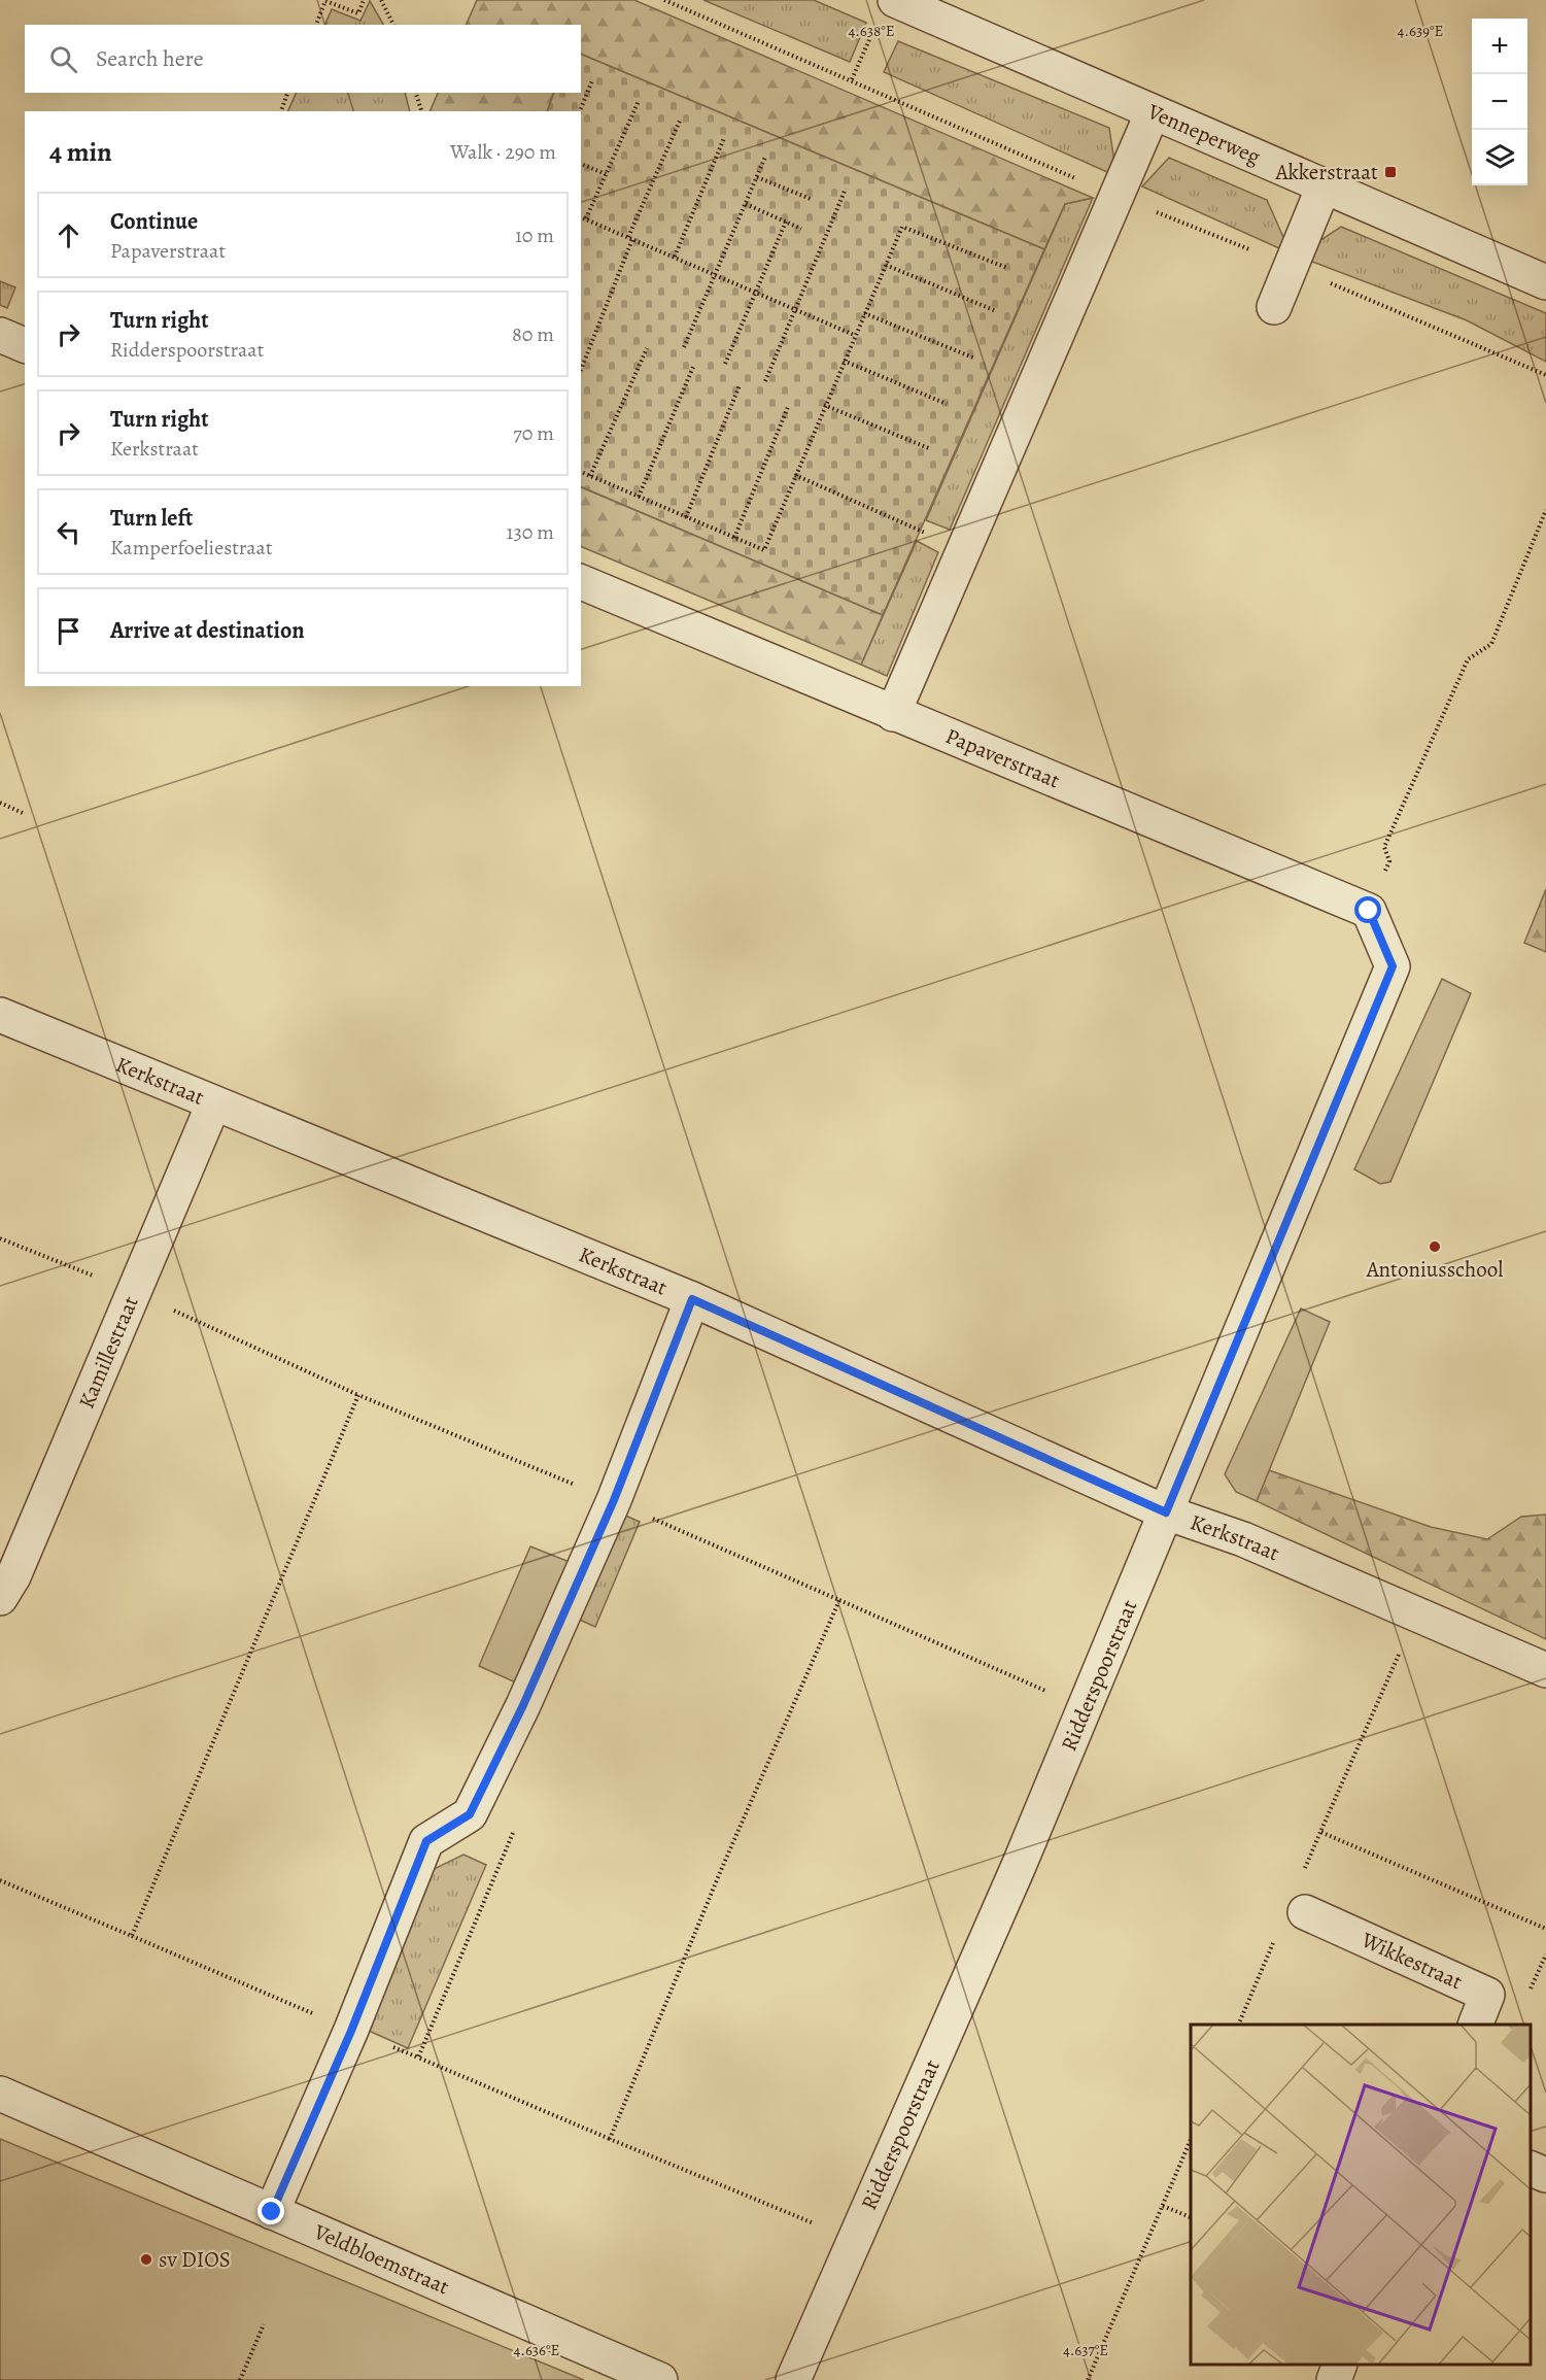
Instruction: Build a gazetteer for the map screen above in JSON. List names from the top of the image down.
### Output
{
  "streets": {
    "street": [
      "Venneperweg",
      "Papaverstraat",
      "Kerkstraat",
      "Kamillestraat",
      "Ridderspoorstraat",
      "Wikkestraat",
      "Veldbloemstraat"
    ]
  },
  "crossings": [
    ["Papaverstraat", "Ridderspoorstraat"],
    ["Kerkstraat", "Kamillestraat"],
    ["Kerkstraat", "Ridderspoorstraat"]
  ],
  "places": {
    "transit": ["Akkerstraat"],
    "other": ["Antoniusschool", "sv DIOS"]
  },
  "page": {
    "map_buttons": ["+", "−"],
    "search": "Search here",
    "heading": ["4 min", "Walk · 290 m"],
    "list": [
      ["Continue", "Papaverstraat", "10 m"],
      ["Turn right", "Ridderspoorstraat", "80 m"],
      ["Turn right", "Kerkstraat", "70 m"],
      ["Turn left", "Kamperfoeliestraat", "130 m"],
      "Arrive at destination"
    ]
  },
  "coordinates": [
    "4.638°E",
    "4.639°E",
    "4.636°E",
    "4.637°E"
  ]
}
